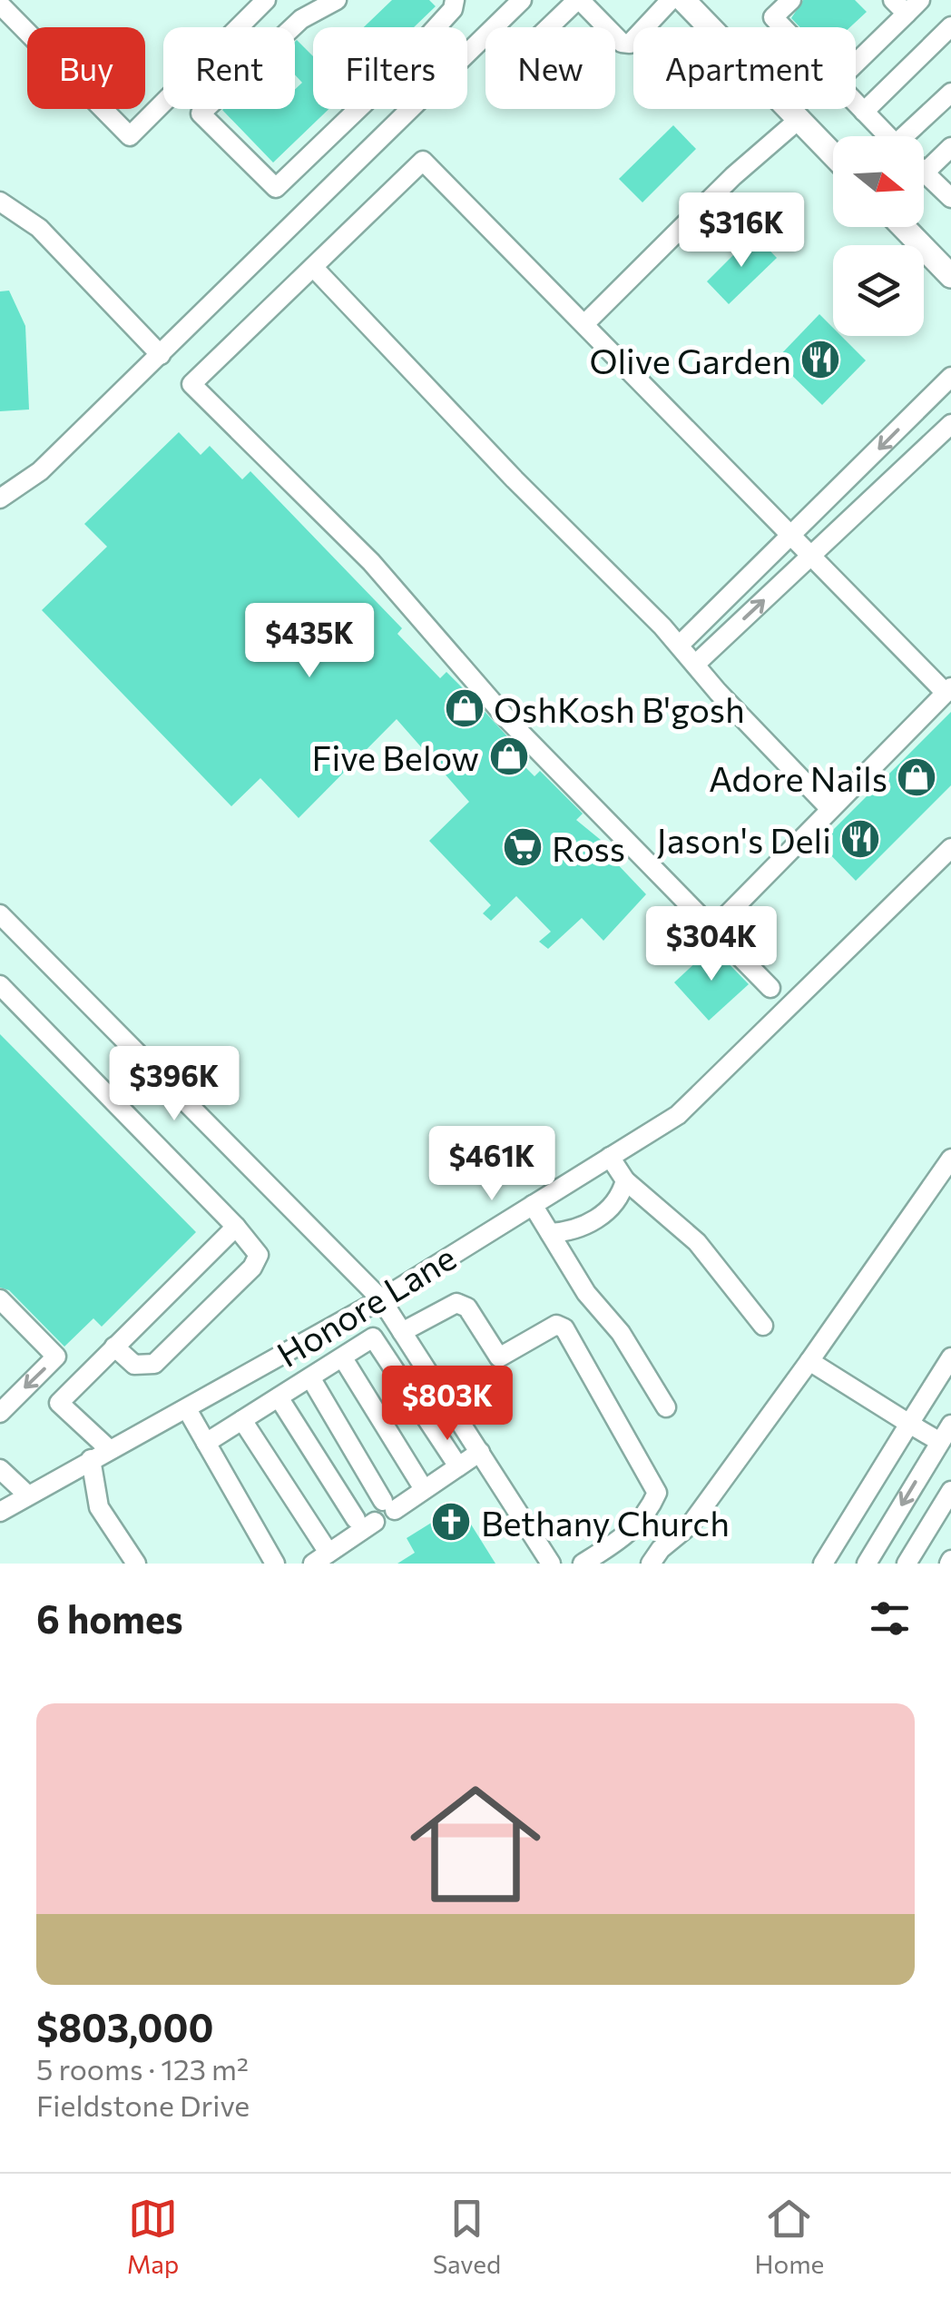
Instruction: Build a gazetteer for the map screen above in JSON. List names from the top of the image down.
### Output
{
  "streets": {
    "street": ["Honore Lane"]
  },
  "places": {
    "restaurant": ["Olive Garden", "Jason's Deli"],
    "shop": ["OshKosh B'gosh", "Five Below", "Adore Nails"],
    "supermarket": ["Ross"],
    "church": ["Bethany Church"]
  },
  "north": "right",
  "page": {
    "chip": [
      "Buy",
      "Rent",
      "Filters",
      "New",
      "Apartment"
    ],
    "price": [
      "$316K",
      "$435K",
      "$304K",
      "$396K",
      "$461K",
      "$803K"
    ],
    "heading": "6 homes",
    "list": [
      {
        "name": "$803,000",
        "note": "5 rooms · 123 m² · Fieldstone Drive"
      }
    ],
    "tabs": ["Map", "Saved", "Home"]
  }
}
